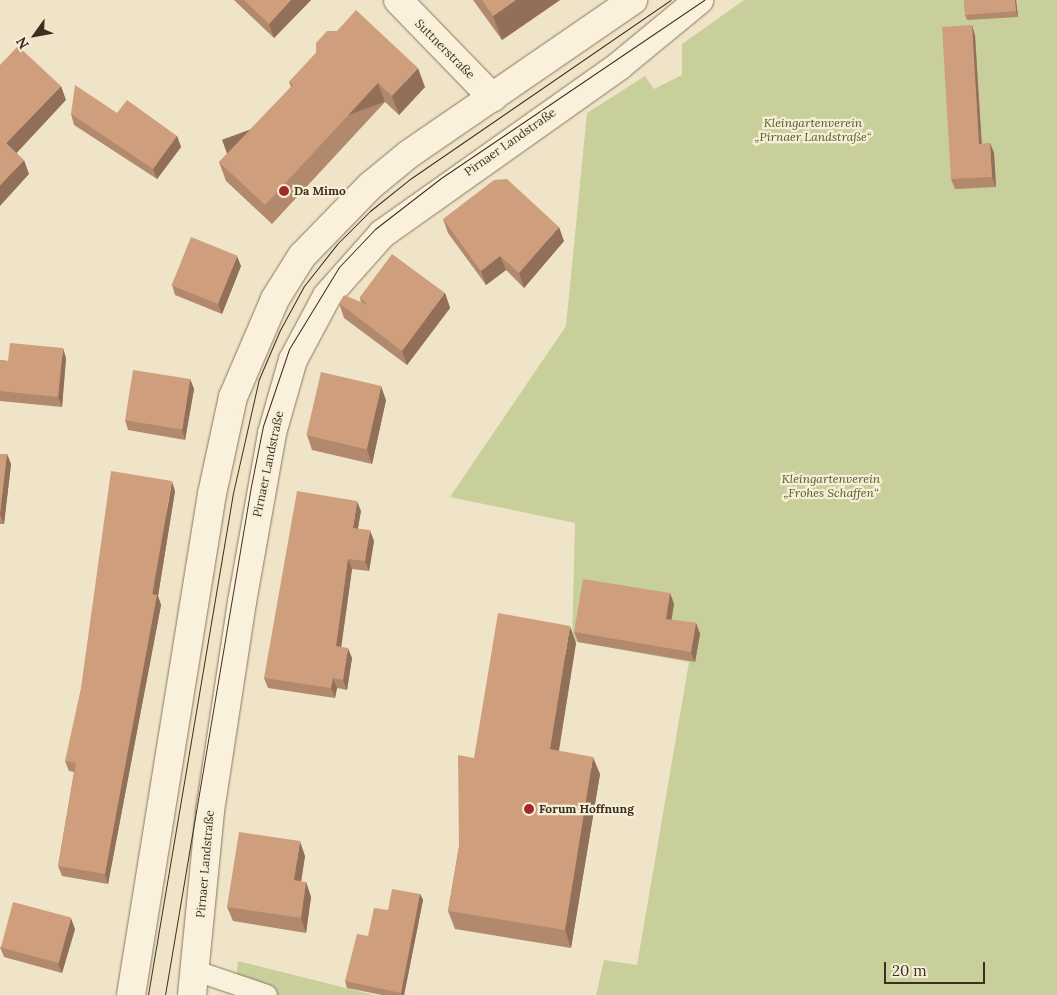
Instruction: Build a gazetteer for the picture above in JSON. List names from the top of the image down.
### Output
{
  "streets": {
    "street": ["Suttnerstraße", "Pirnaer Landstraße"]
  },
  "parks": ["Kleingartenverein „Pirnaer Landstraße“", "Kleingartenverein „Frohes Schaffen“"],
  "places": ["Da Mimo", "Forum Hoffnung"],
  "scale_bar": "20 m",
  "north": "bottom left"
}
